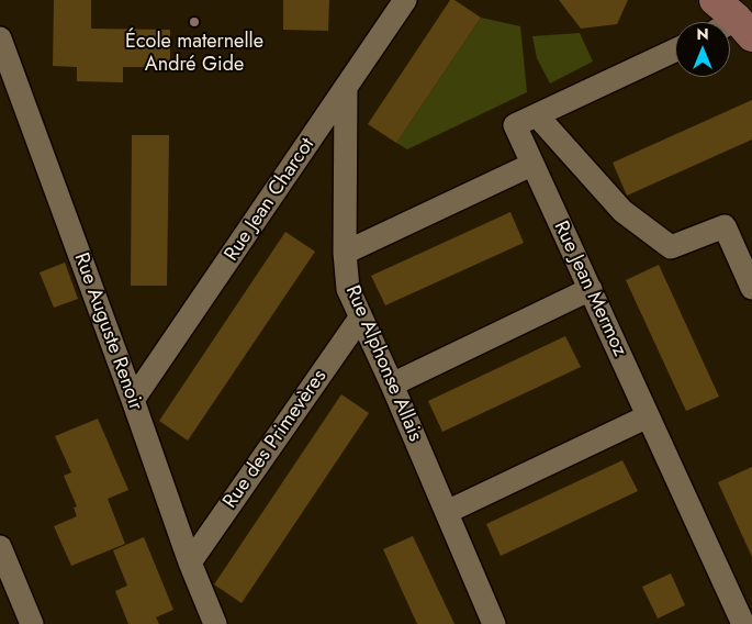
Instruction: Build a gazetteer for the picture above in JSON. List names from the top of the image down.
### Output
{
  "streets": {
    "street": [
      "Rue Jean Charcot",
      "Rue Jean Mermoz",
      "Rue Auguste Renoir",
      "Rue Alphonse Allais",
      "Rue des Primevères"
    ]
  },
  "crossings": [
    ["Rue Jean Charcot", "Rue Auguste Renoir"],
    ["Rue Jean Charcot", "Rue Alphonse Allais"],
    ["Rue Auguste Renoir", "Rue des Primevères"],
    ["Rue Alphonse Allais", "Rue des Primevères"]
  ],
  "places": ["École maternelle André Gide"],
  "north": "top"
}
